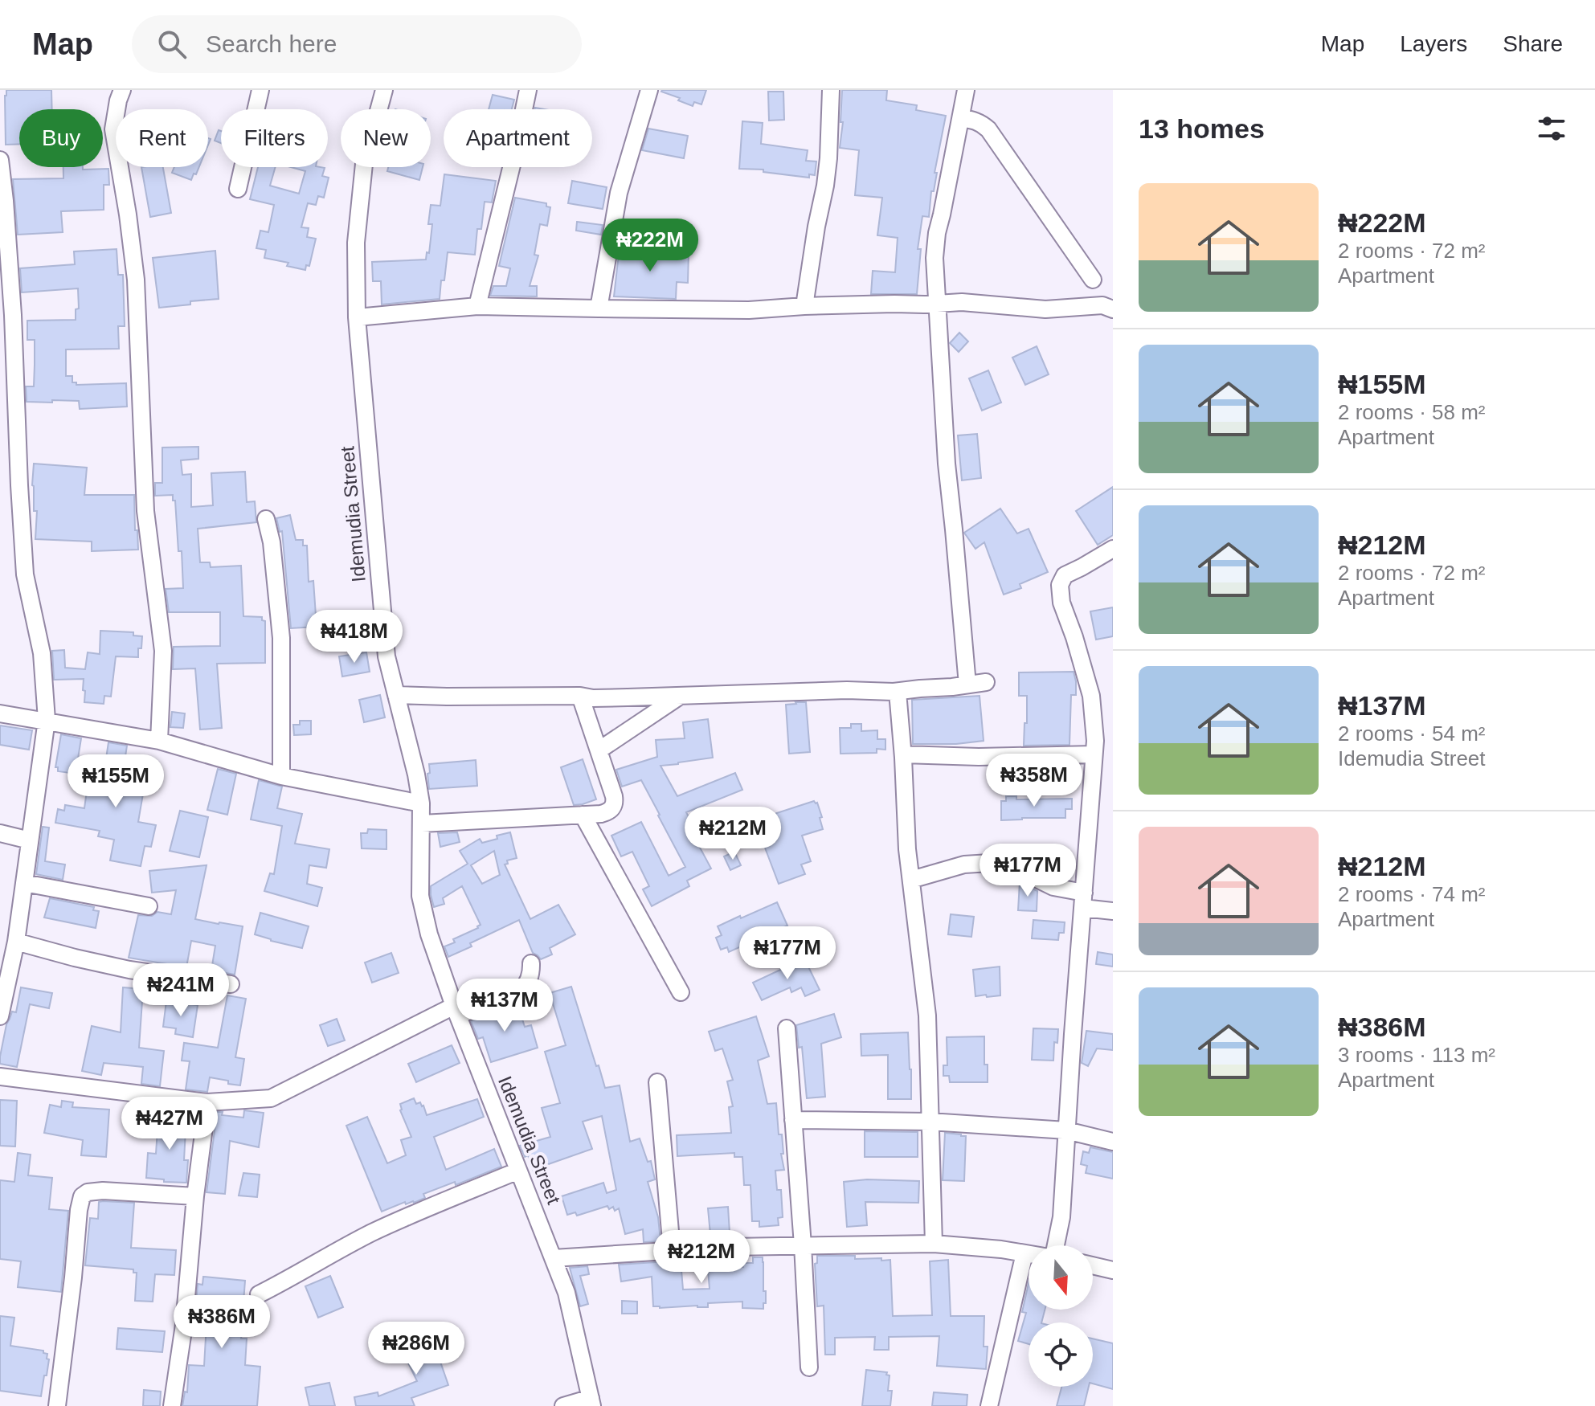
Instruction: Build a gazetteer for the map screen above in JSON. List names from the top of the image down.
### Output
{
  "streets": {
    "street": ["Idemudia Street"]
  },
  "north": "bottom",
  "page": {
    "header": "Map",
    "search": "Search here",
    "nav": ["Map", "Layers", "Share"],
    "heading": "13 homes",
    "chip": [
      "Buy",
      "Rent",
      "Filters",
      "New",
      "Apartment"
    ],
    "list": [
      {
        "name": "₦222M",
        "note": "2 rooms · 72 m² · Apartment"
      },
      {
        "name": "₦155M",
        "note": "2 rooms · 58 m² · Apartment"
      },
      {
        "name": "₦212M",
        "note": "2 rooms · 72 m² · Apartment"
      },
      {
        "name": "₦137M",
        "note": "2 rooms · 54 m² · Idemudia Street"
      },
      {
        "name": "₦212M",
        "note": "2 rooms · 74 m² · Apartment"
      },
      {
        "name": "₦386M",
        "note": "3 rooms · 113 m² · Apartment"
      }
    ],
    "price": [
      "₦222M",
      "₦418M",
      "₦358M",
      "₦155M",
      "₦212M",
      "₦177M",
      "₦177M",
      "₦241M",
      "₦137M",
      "₦427M",
      "₦212M",
      "₦386M",
      "₦286M"
    ]
  }
}
